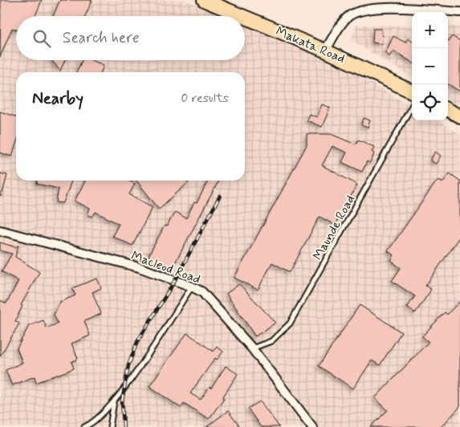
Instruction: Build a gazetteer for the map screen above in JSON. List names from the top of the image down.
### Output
{
  "streets": {
    "main road": ["Makata Road"],
    "street": ["Macleod Road"],
    "lane": ["Maunde Road"]
  },
  "crossings": [
    ["Maunde Road", "Macleod Road"]
  ],
  "page": {
    "map_buttons": ["+", "−"],
    "search": "Search here",
    "heading": ["Nearby", "0 results"]
  }
}
